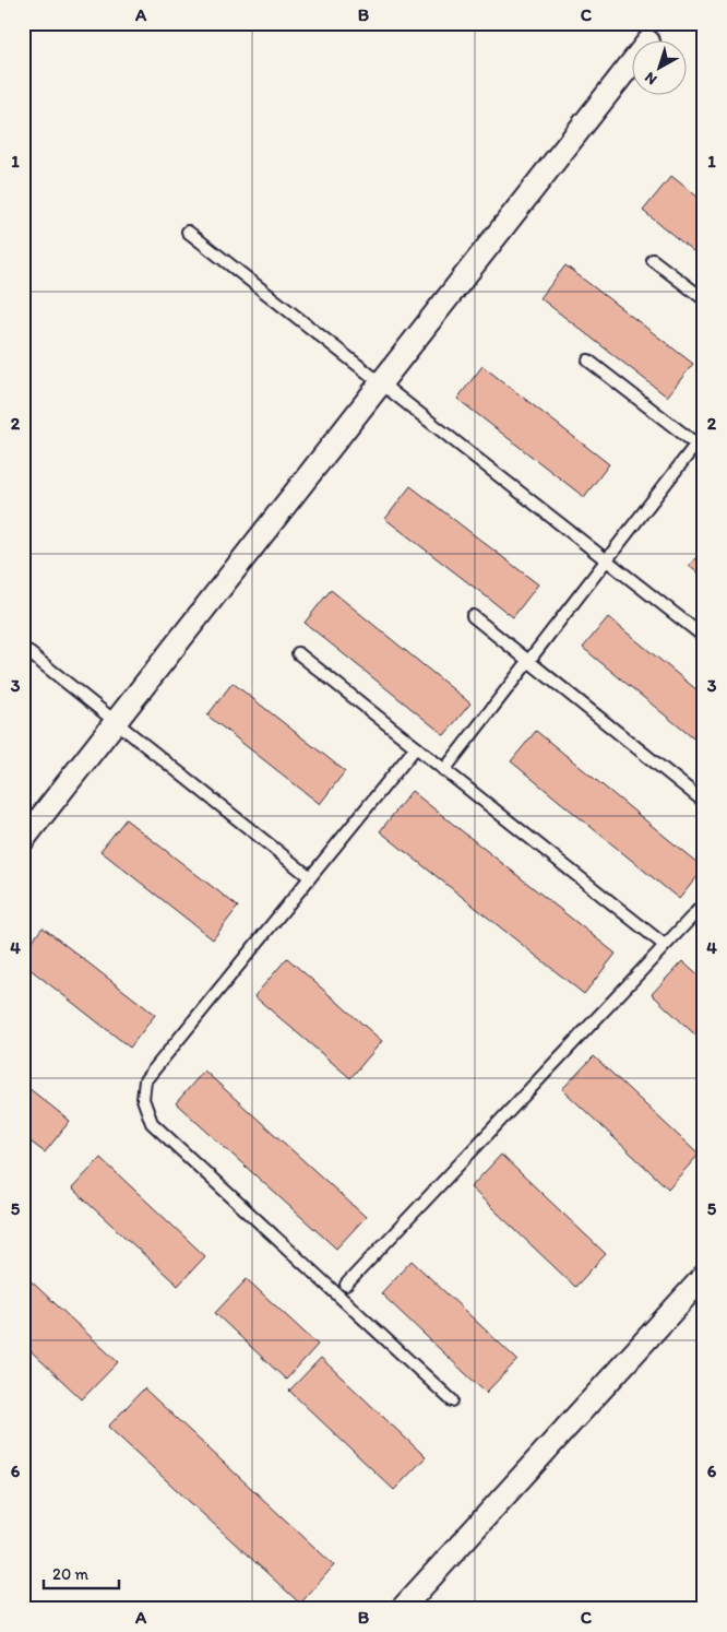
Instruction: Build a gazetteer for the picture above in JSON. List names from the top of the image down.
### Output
{
  "scale_bar": "20 m",
  "north": "bottom left",
  "grid": {
    "columns": ["A", "B", "C"],
    "rows": [
      "1",
      "2",
      "3",
      "4",
      "5",
      "6"
    ]
  }
}
